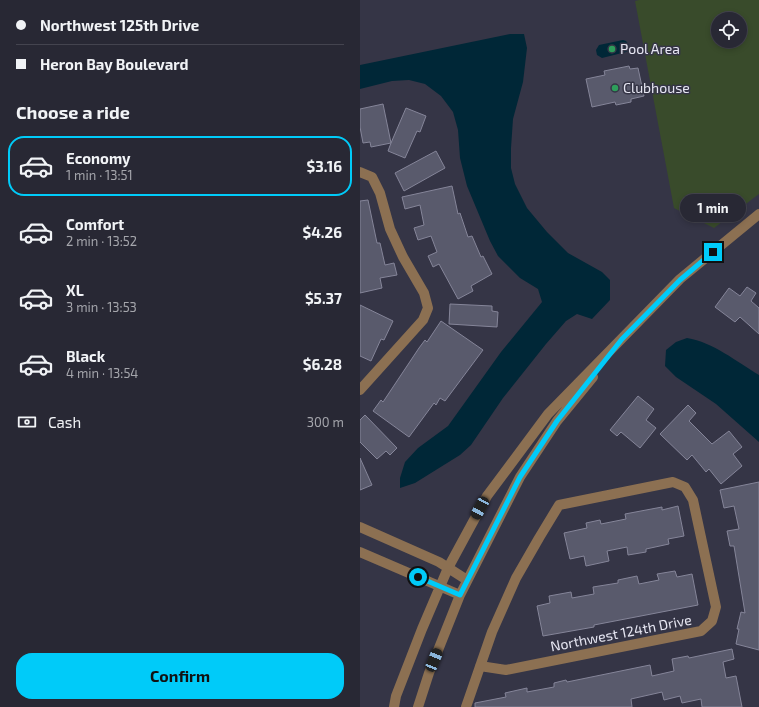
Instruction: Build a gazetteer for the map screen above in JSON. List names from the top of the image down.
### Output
{
  "streets": {
    "street": ["Northwest 124th Drive"]
  },
  "places": ["Pool Area", "Clubhouse"],
  "page": {
    "banner": ["Northwest 125th Drive", "Heron Bay Boulevard"],
    "heading": "Choose a ride",
    "list": [
      {
        "name": "Economy",
        "note": "1 min · 13:51",
        "value": "$3.16"
      },
      {
        "name": "Comfort",
        "note": "2 min · 13:52",
        "value": "$4.26"
      },
      {
        "name": "XL",
        "note": "3 min · 13:53",
        "value": "$5.37"
      },
      {
        "name": "Black",
        "note": "4 min · 13:54",
        "value": "$6.28"
      }
    ],
    "bubble": "1 min",
    "pay": ["Cash", "300 m"],
    "buttons": "Confirm"
  }
}
